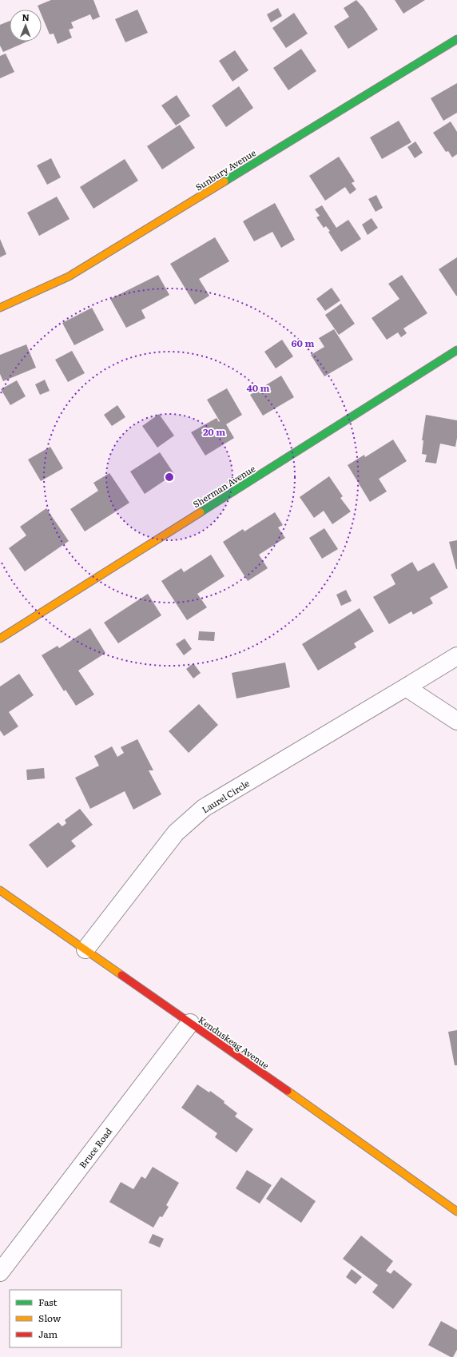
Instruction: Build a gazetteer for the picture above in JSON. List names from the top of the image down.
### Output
{
  "streets": {
    "street": [
      "Sunbury Avenue",
      "Sherman Avenue",
      "Laurel Circle",
      "Kenduskeag Avenue",
      "Bruce Road"
    ]
  },
  "crossings": [
    ["Laurel Circle", "Kenduskeag Avenue"],
    ["Kenduskeag Avenue", "Bruce Road"]
  ],
  "legend": ["Fast", "Slow", "Jam"],
  "north": "top",
  "rings": ["60 m", "40 m", "20 m"]
}
